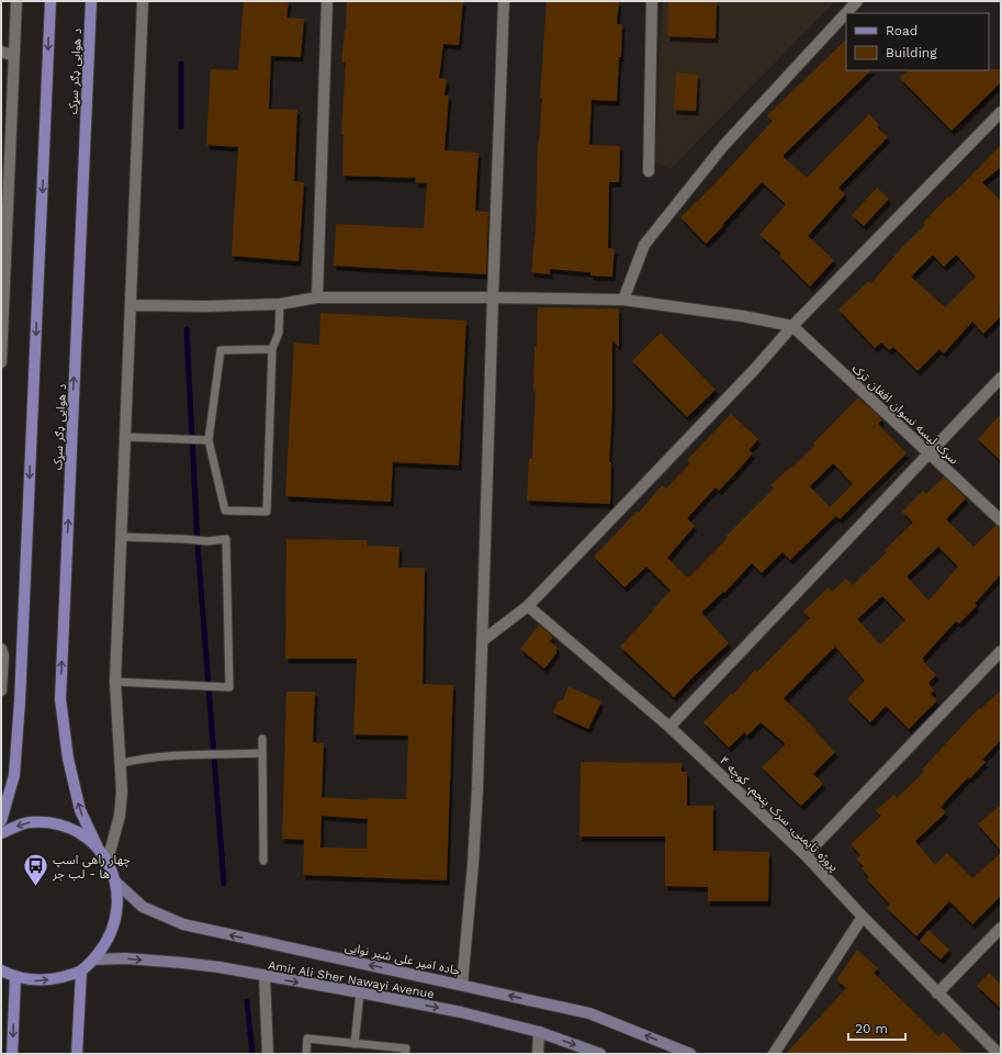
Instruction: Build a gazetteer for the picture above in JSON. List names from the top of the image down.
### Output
{
  "streets": {
    "main road": ["د هوایی ډګر سړک", "جاده امیر علی شیر نوایی", "Amir Ali Sher Nawayi Avenue"],
    "street": ["سرک لیسه نسوان افغان‌ ترک", "پروژه تایمنی، سرک پنجم، کوچه ۴"]
  },
  "one_way": ["جاده امیر علی شیر نوایی", "Amir Ali Sher Nawayi Avenue"],
  "places": {
    "bus stop": ["چهار راهی اسپ ها - لب جر"]
  },
  "legend": ["Road", "Building"],
  "scale_bar": "20 m"
}
